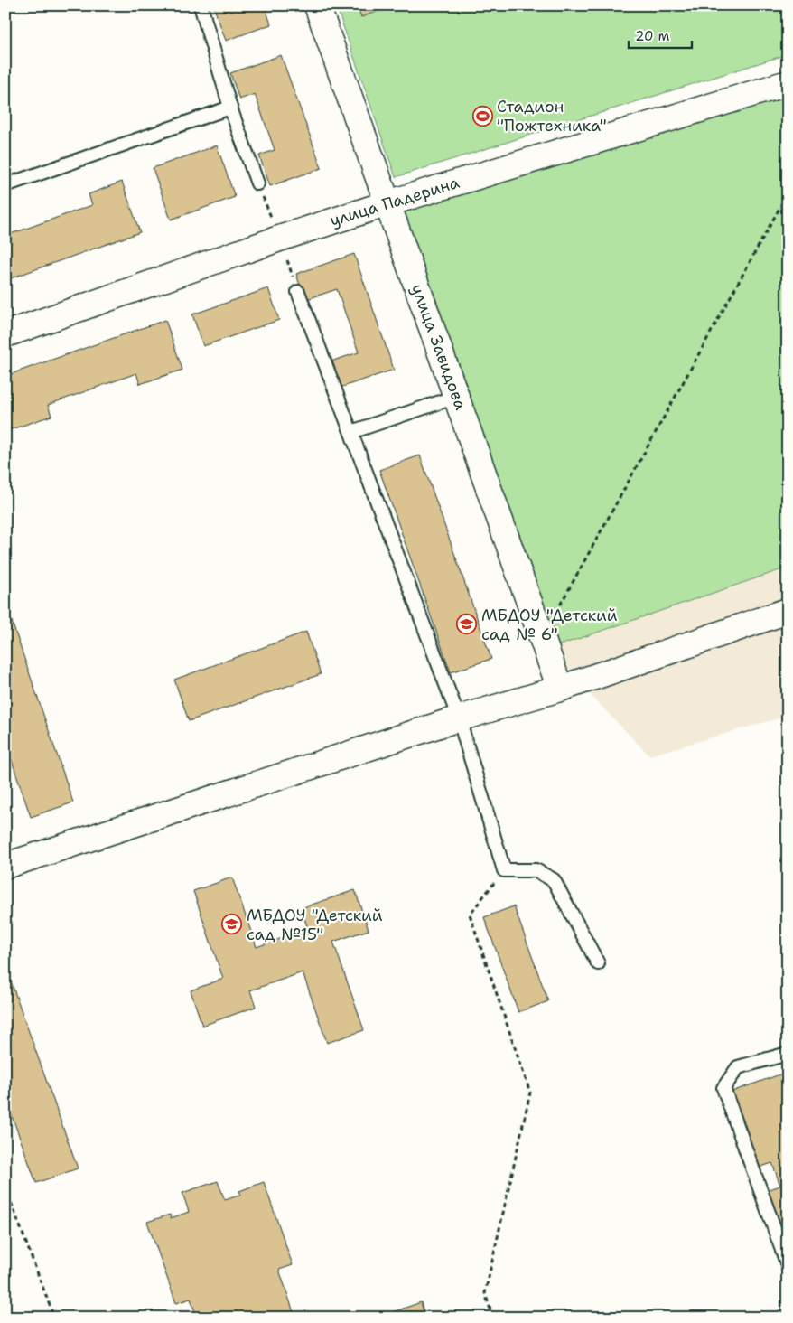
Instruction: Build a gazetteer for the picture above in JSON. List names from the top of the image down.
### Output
{
  "streets": {
    "street": ["улица Падерина", "улица Завидова"]
  },
  "crossings": [
    ["улица Падерина", "улица Завидова"]
  ],
  "places": {
    "sports": ["Стадион \"Пожтехника\""],
    "school or university": ["МБДОУ \"Детский сад № 6\"", "МБДОУ \"Детский сад №15\""]
  },
  "scale_bar": "20 m"
}
